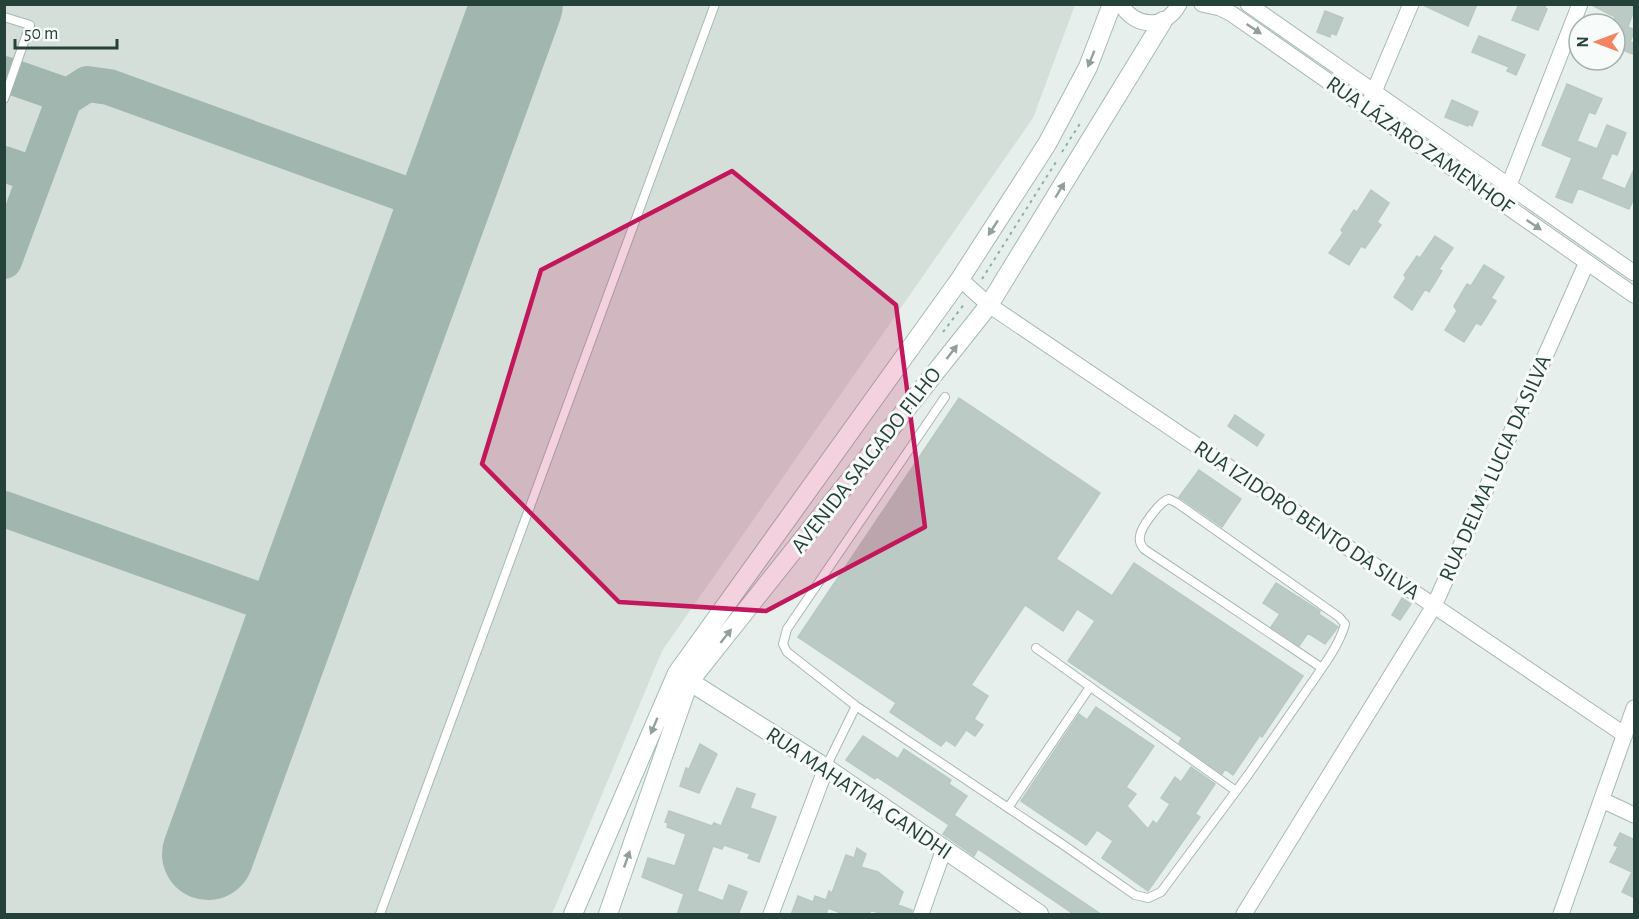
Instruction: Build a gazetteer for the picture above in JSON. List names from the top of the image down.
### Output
{
  "streets": {
    "street": [
      "RUA LÁZARO ZAMENHOF",
      "AVENIDA SALGADO FILHO",
      "RUA DELMA LUCIA DA SILVA",
      "RUA IZIDORO BENTO DA SILVA",
      "RUA MAHATMA GANDHI"
    ]
  },
  "crossings": [
    ["RUA LÁZARO ZAMENHOF", "RUA DELMA LUCIA DA SILVA"],
    ["AVENIDA SALGADO FILHO", "RUA IZIDORO BENTO DA SILVA"],
    ["AVENIDA SALGADO FILHO", "RUA MAHATMA GANDHI"],
    ["RUA DELMA LUCIA DA SILVA", "RUA IZIDORO BENTO DA SILVA"]
  ],
  "scale_bar": "50 m",
  "north": "left"
}
